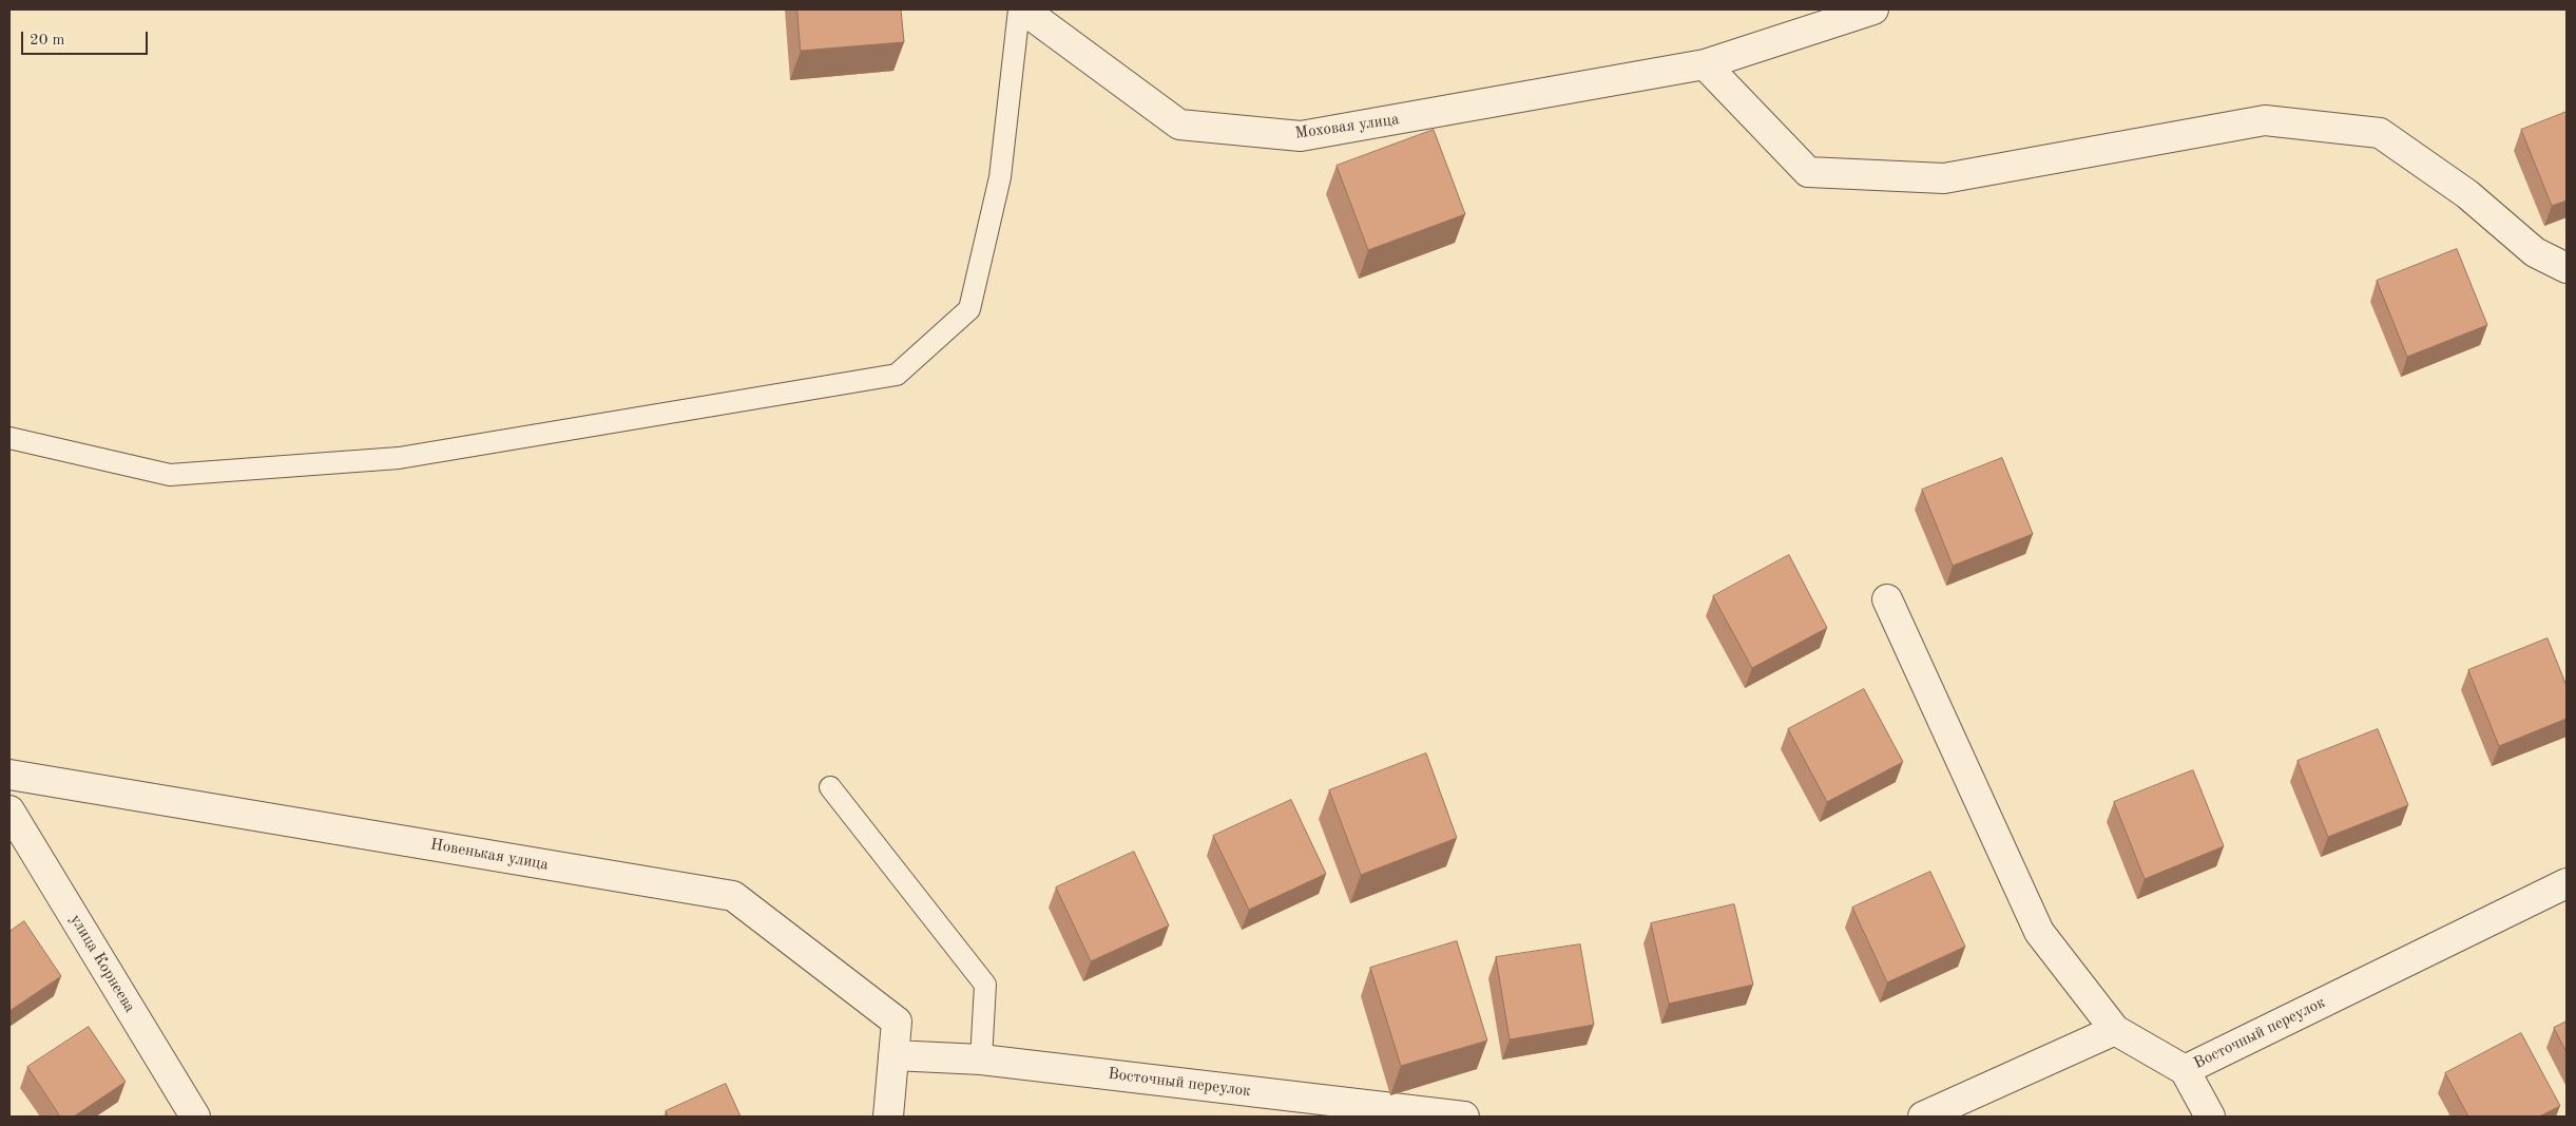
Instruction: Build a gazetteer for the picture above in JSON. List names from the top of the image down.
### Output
{
  "streets": {
    "street": [
      "Моховая улица",
      "Новенькая улица",
      "улица Корнеева",
      "Восточный переулок"
    ]
  },
  "crossings": [
    ["Новенькая улица", "Восточный переулок"]
  ],
  "scale_bar": "20 m"
}
